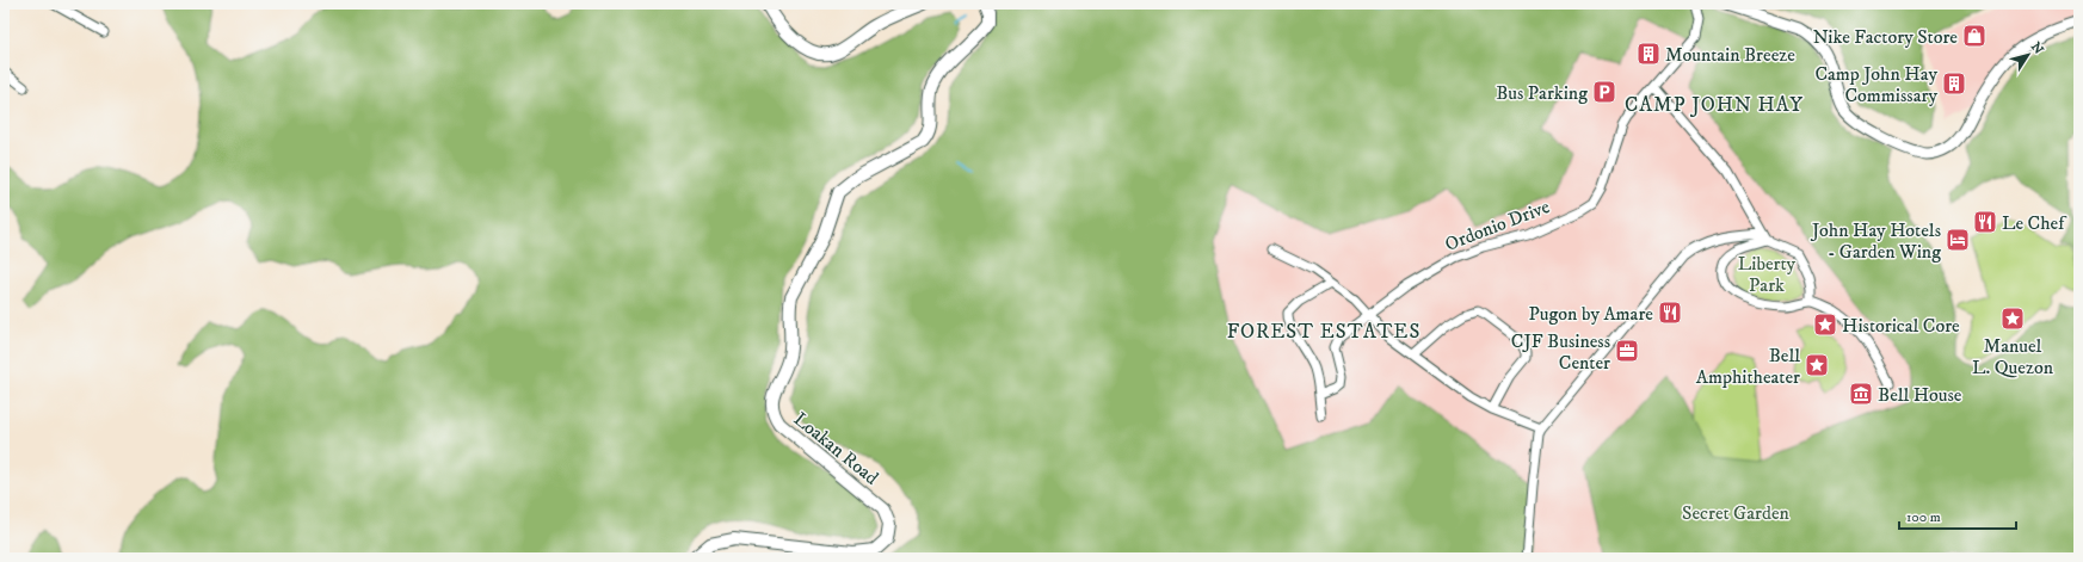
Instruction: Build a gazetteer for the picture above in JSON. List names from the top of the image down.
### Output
{
  "streets": {
    "main road": ["Loakan Road"],
    "street": ["Ordonio Drive"]
  },
  "districts": ["CAMP JOHN HAY", "FOREST ESTATES"],
  "parks": ["Liberty Park", "Secret Garden"],
  "places": {
    "shop": ["Nike Factory Store"],
    "building": ["Mountain Breeze", "Camp John Hay Commissary"],
    "parking": ["Bus Parking"],
    "restaurant": ["Le Chef", "Pugon by Amare"],
    "hotel": ["John Hay Hotels - Garden Wing"],
    "place": ["Manuel L. Quezon", "Historical Core", "Bell Amphitheater"],
    "office": ["CJF Business Center"],
    "museum": ["Bell House"]
  },
  "scale_bar": "100 m",
  "north": "top right"
}
